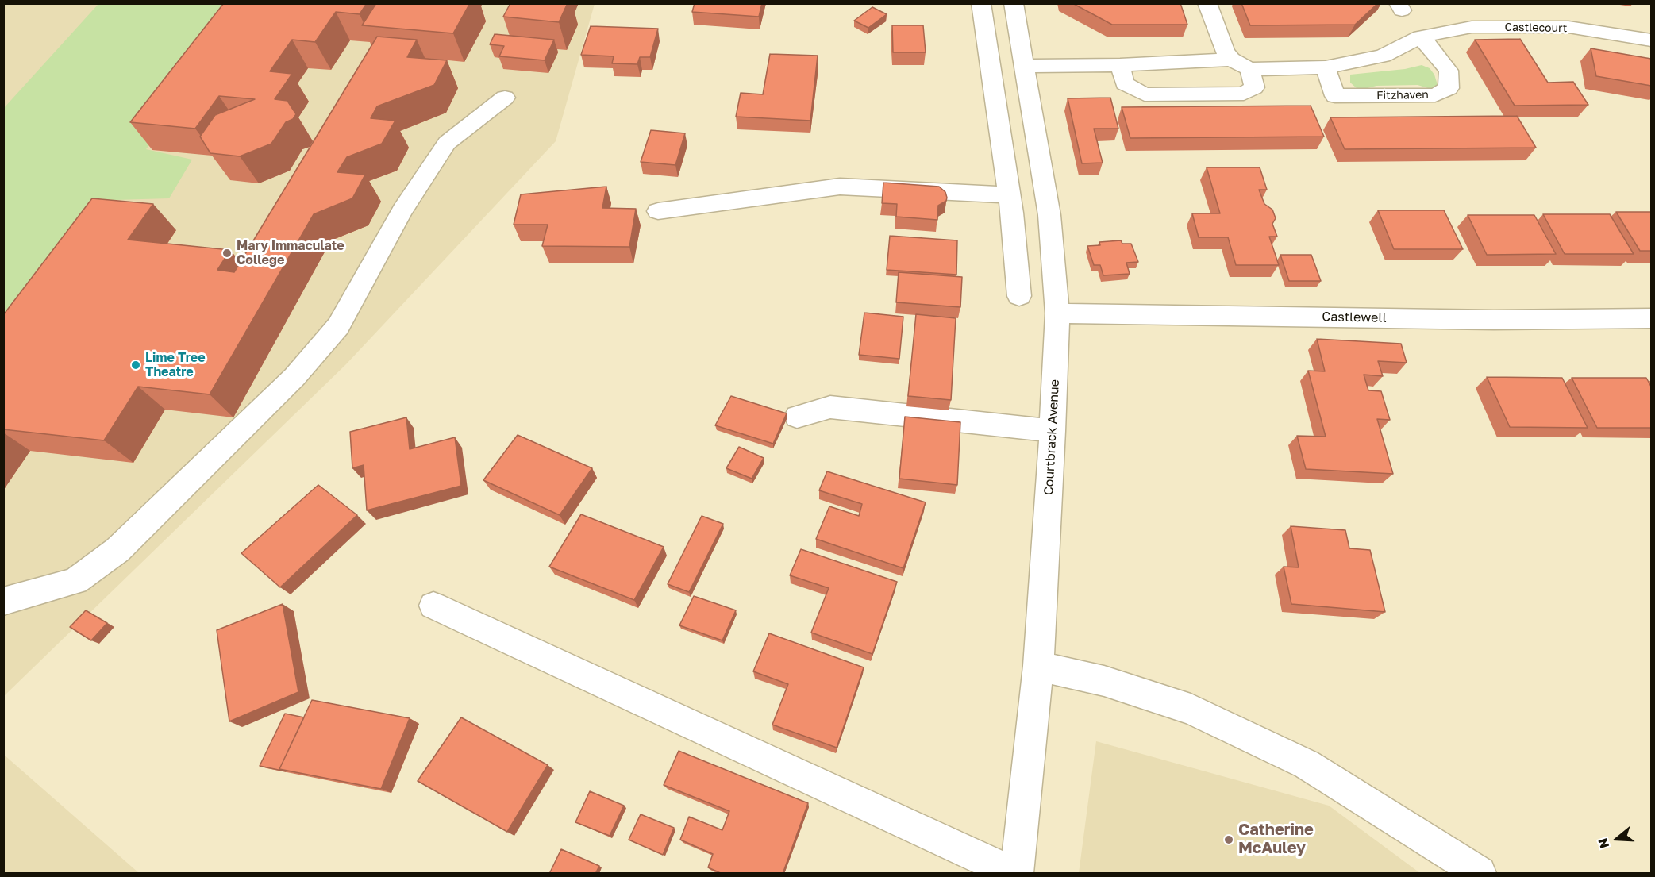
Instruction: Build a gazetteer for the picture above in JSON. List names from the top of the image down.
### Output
{
  "streets": {
    "street": [
      "Castlecourt",
      "Fitzhaven",
      "Castlewell",
      "Courtbrack Avenue"
    ]
  },
  "crossings": [
    ["Castlecourt", "Fitzhaven"],
    ["Castlewell", "Courtbrack Avenue"]
  ],
  "places": ["Mary Immaculate College", "Lime Tree Theatre", "Catherine McAuley"],
  "north": "left"
}
